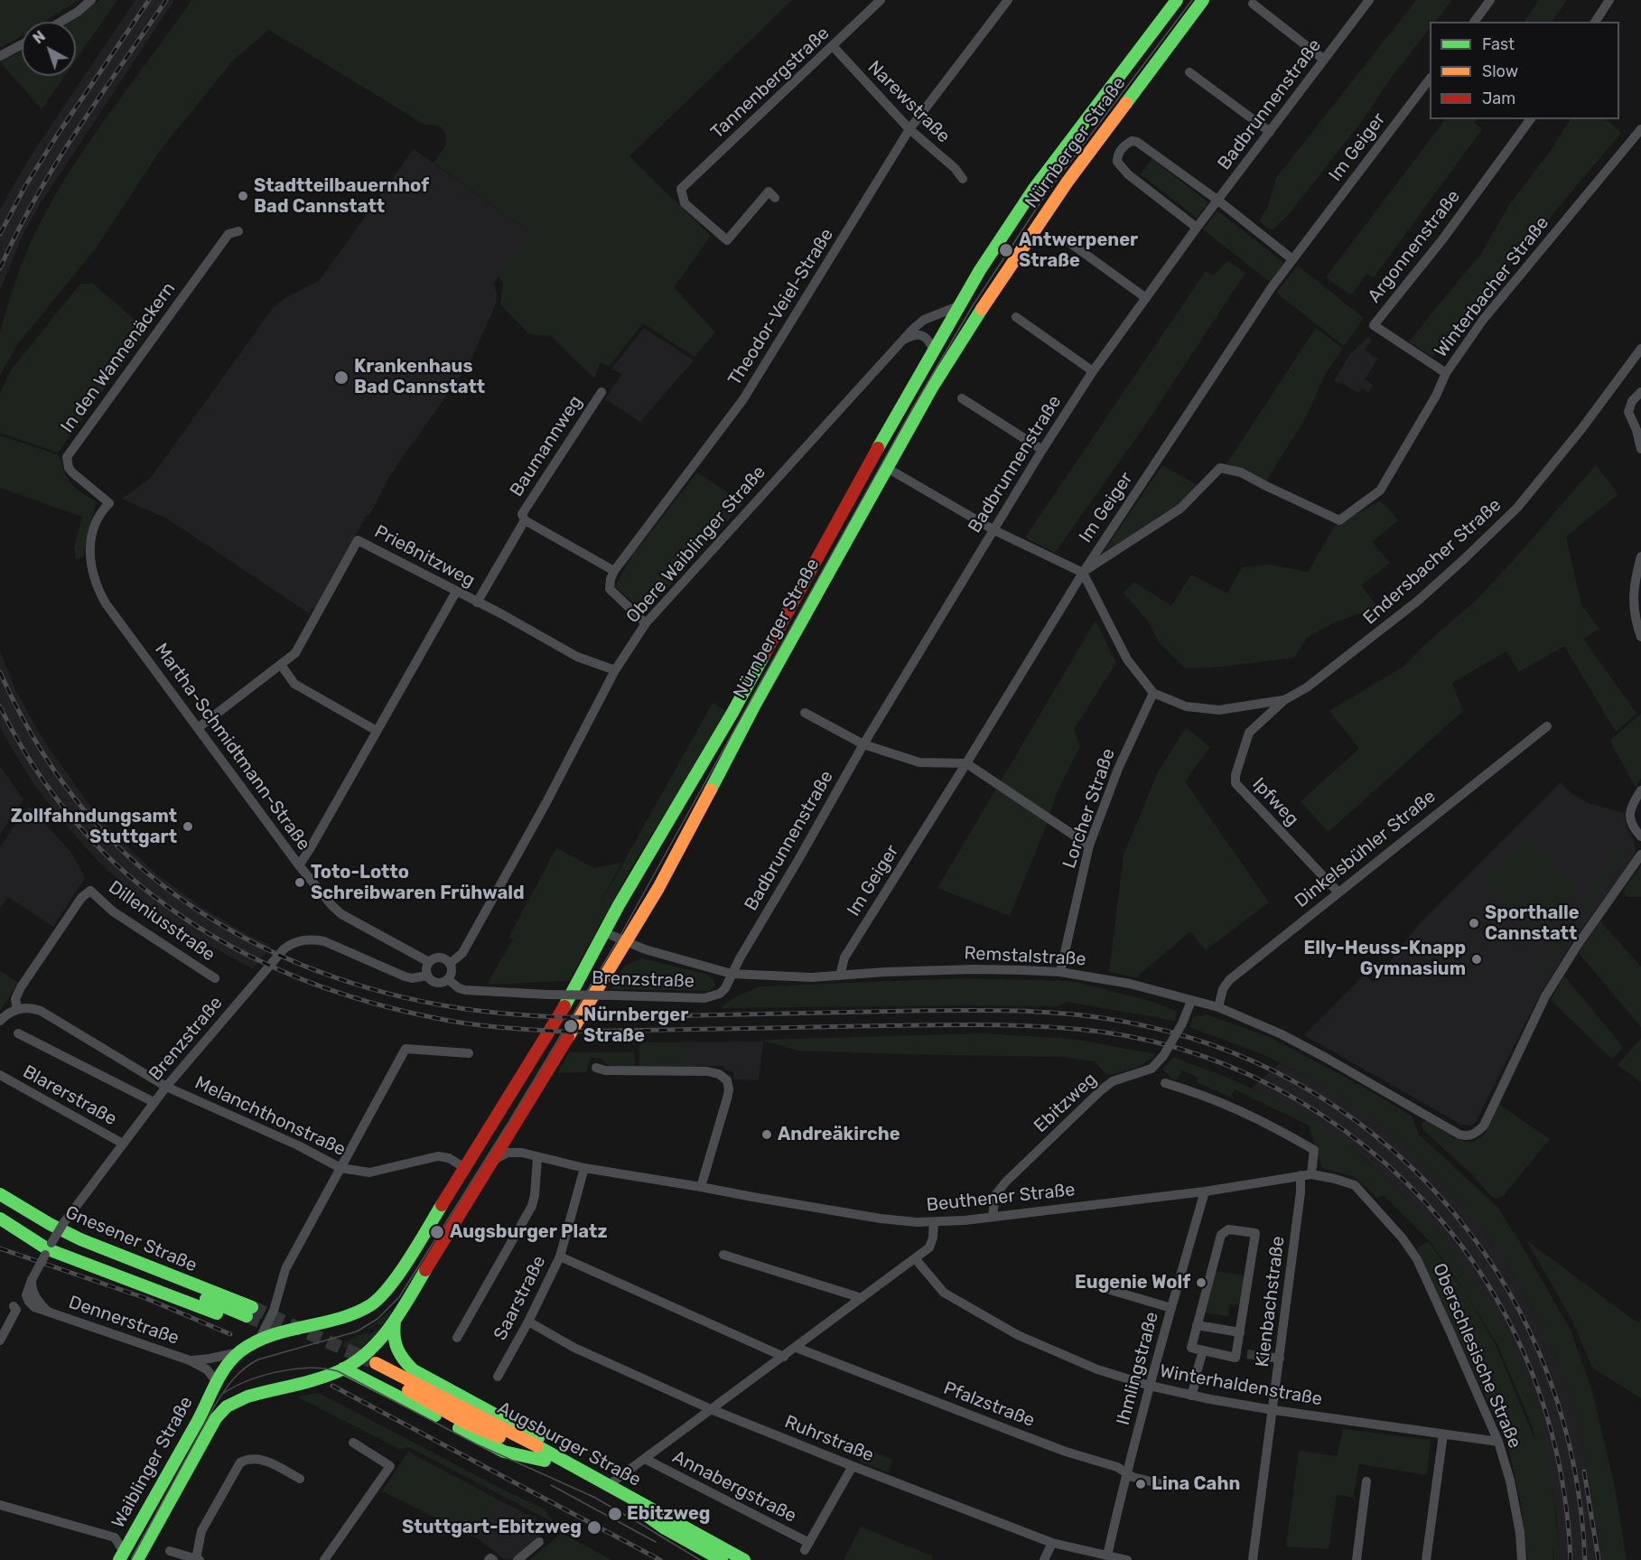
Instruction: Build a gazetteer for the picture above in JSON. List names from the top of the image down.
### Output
{
  "streets": {
    "main road": [
      "Nürnberger Straße",
      "Gnesener Straße",
      "Augsburger Straße",
      "Waiblinger Straße"
    ],
    "street": [
      "Tannenbergstraße",
      "Narewstraße",
      "Badbrunnenstraße",
      "Im Geiger",
      "Argonnenstraße",
      "Winterbacher Straße",
      "Theodor-Veiel-Straße",
      "In den Wannenäckern",
      "Baumannweg",
      "Obere Waiblinger Straße",
      "Prießnitzweg",
      "Endersbacher Straße",
      "Martha-Schmidtmann-Straße",
      "Ipfweg",
      "Lorcher Straße",
      "Dinkelsbühler Straße",
      "Dilleniusstraße",
      "Remstalstraße",
      "Brenzstraße",
      "Blarerstraße",
      "Ebitzweg",
      "Melanchthonstraße",
      "Beuthener Straße",
      "Saarstraße",
      "Kienbachstraße",
      "Dennerstraße",
      "Oberschlesische Straße",
      "Ihmlingstraße",
      "Winterhaldenstraße",
      "Pfalzstraße",
      "Ruhrstraße",
      "Annabergstraße"
    ]
  },
  "crossings": [
    ["Tannenbergstraße", "Narewstraße"],
    ["Narewstraße", "Theodor-Veiel-Straße"],
    ["Badbrunnenstraße", "Remstalstraße"],
    ["Badbrunnenstraße", "Brenzstraße"],
    ["Nürnberger Straße", "Obere Waiblinger Straße"],
    ["Nürnberger Straße", "Remstalstraße"],
    ["Nürnberger Straße", "Melanchthonstraße"],
    ["Im Geiger", "Winterbacher Straße"],
    ["Im Geiger", "Remstalstraße"],
    ["Argonnenstraße", "Winterbacher Straße"],
    ["In den Wannenäckern", "Martha-Schmidtmann-Straße"],
    ["Baumannweg", "Prießnitzweg"],
    ["Obere Waiblinger Straße", "Prießnitzweg"],
    ["Obere Waiblinger Straße", "Martha-Schmidtmann-Straße"],
    ["Obere Waiblinger Straße", "Brenzstraße"],
    ["Prießnitzweg", "Martha-Schmidtmann-Straße"],
    ["Endersbacher Straße", "Ipfweg"],
    ["Martha-Schmidtmann-Straße", "Brenzstraße"],
    ["Ipfweg", "Dinkelsbühler Straße"],
    ["Lorcher Straße", "Remstalstraße"],
    ["Dinkelsbühler Straße", "Remstalstraße"],
    ["Dilleniusstraße", "Melanchthonstraße"],
    ["Remstalstraße", "Brenzstraße"],
    ["Remstalstraße", "Ebitzweg"],
    ["Brenzstraße", "Blarerstraße"],
    ["Brenzstraße", "Melanchthonstraße"],
    ["Brenzstraße", "Dennerstraße"],
    ["Ebitzweg", "Beuthener Straße"],
    ["Beuthener Straße", "Saarstraße"],
    ["Beuthener Straße", "Kienbachstraße"],
    ["Beuthener Straße", "Oberschlesische Straße"],
    ["Beuthener Straße", "Ihmlingstraße"],
    ["Saarstraße", "Ruhrstraße"],
    ["Kienbachstraße", "Winterhaldenstraße"],
    ["Dennerstraße", "Waiblinger Straße"],
    ["Oberschlesische Straße", "Winterhaldenstraße"],
    ["Ihmlingstraße", "Winterhaldenstraße"],
    ["Ihmlingstraße", "Pfalzstraße"],
    ["Ihmlingstraße", "Ruhrstraße"],
    ["Ruhrstraße", "Annabergstraße"]
  ],
  "places": [
    "Stadtteilbauernhof Bad Cannstatt",
    "Antwerpener Straße",
    "Krankenhaus Bad Cannstatt",
    "Zollfahndungsamt Stuttgart",
    "Toto-Lotto Schreibwaren Frühwald",
    "Sporthalle Cannstatt",
    "Elly-Heuss-Knapp Gymnasium",
    "Nürnberger Straße",
    "Andreäkirche",
    "Augsburger Platz",
    "Eugenie Wolf",
    "Lina Cahn",
    "Ebitzweg",
    "Stuttgart-Ebitzweg"
  ],
  "legend": ["Fast", "Slow", "Jam"],
  "north": "top left"
}
